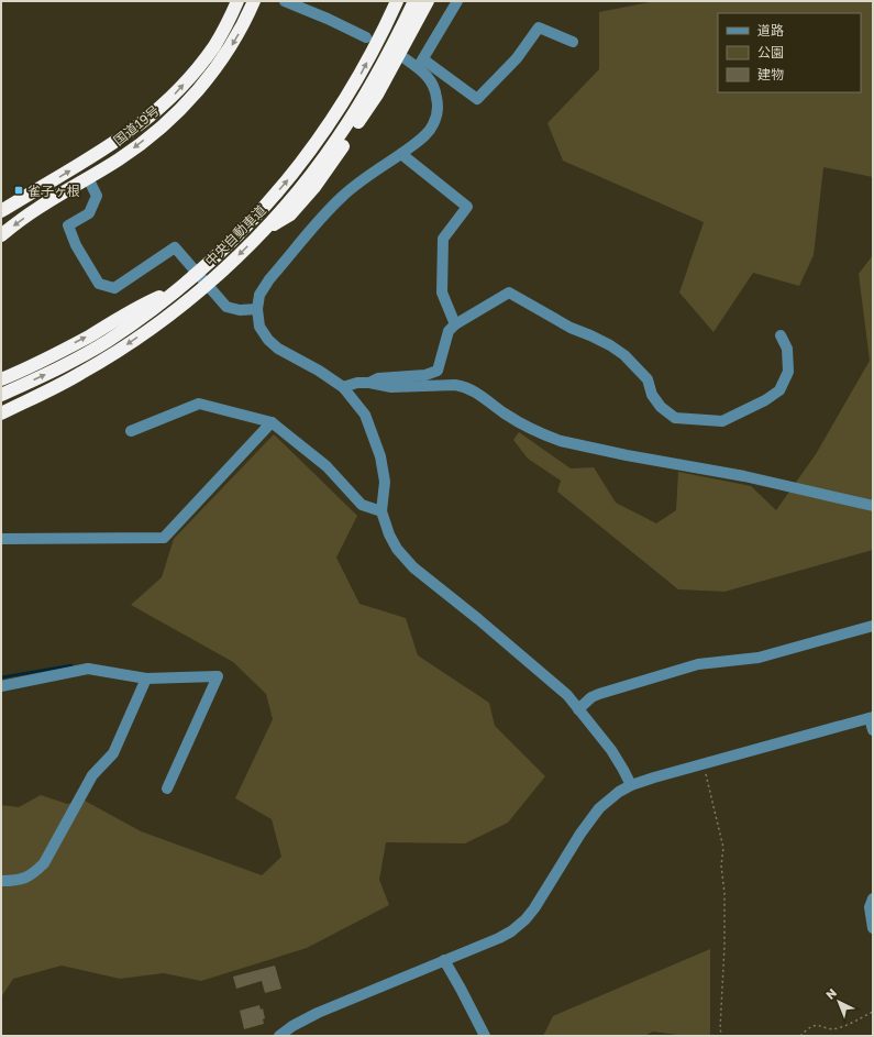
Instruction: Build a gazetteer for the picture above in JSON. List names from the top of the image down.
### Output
{
  "streets": {
    "highway": ["国道19号", "中央自動車道"]
  },
  "places": {
    "transit": ["雀子ヶ根"]
  },
  "legend": ["道路", "公園", "建物"],
  "north": "top left"
}
